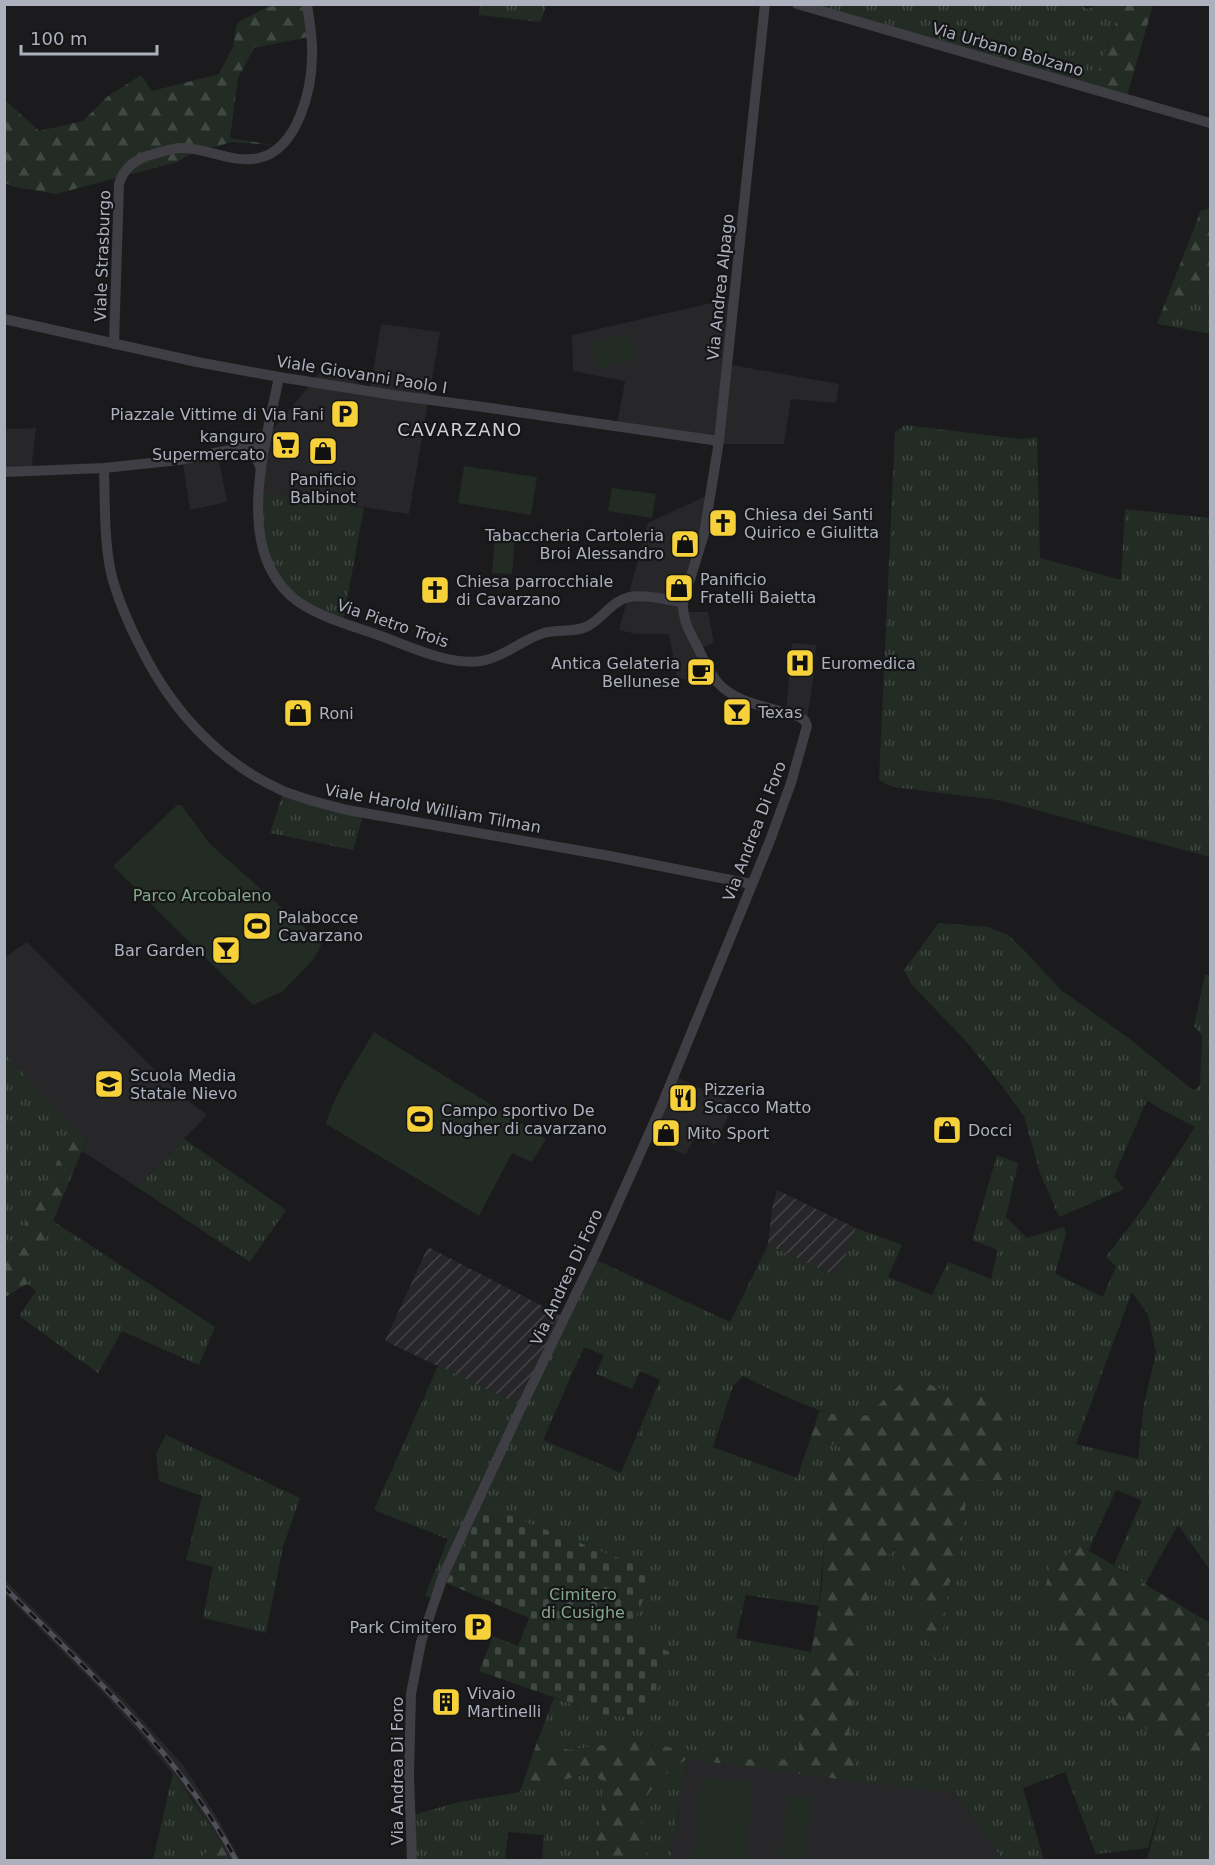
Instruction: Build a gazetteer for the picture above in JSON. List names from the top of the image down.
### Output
{
  "streets": {
    "street": [
      "Via Urbano Bolzano",
      "Viale Strasburgo",
      "Via Andrea Alpago",
      "Viale Giovanni Paolo I",
      "Via Pietro Trois",
      "Viale Harold William Tilman",
      "Via Andrea Di Foro"
    ]
  },
  "crossings": [
    ["Viale Strasburgo", "Viale Giovanni Paolo I"],
    ["Via Andrea Alpago", "Viale Giovanni Paolo I"],
    ["Via Andrea Alpago", "Via Pietro Trois"],
    ["Via Andrea Alpago", "Via Andrea Di Foro"],
    ["Viale Giovanni Paolo I", "Via Pietro Trois"],
    ["Via Pietro Trois", "Via Andrea Di Foro"],
    ["Viale Harold William Tilman", "Via Andrea Di Foro"]
  ],
  "districts": ["CAVARZANO"],
  "parks": ["Parco Arcobaleno", "Cimitero di Cusighe"],
  "places": {
    "parking": ["Piazzale Vittime di Via Fani", "Park Cimitero"],
    "supermarket": ["kanguro Supermercato"],
    "shop": [
      "Panificio Balbinot",
      "Tabaccheria Cartoleria Broi Alessandro",
      "Panificio Fratelli Baietta",
      "Roni",
      "Docci",
      "Mito Sport"
    ],
    "church": ["Chiesa dei Santi Quirico e Giulitta", "Chiesa parrocchiale di Cavarzano"],
    "hospital": ["Euromedica"],
    "cafe": ["Antica Gelateria Bellunese"],
    "bar": ["Texas", "Bar Garden"],
    "sports": ["Palabocce Cavarzano", "Campo sportivo De Nogher di cavarzano"],
    "school or university": ["Scuola Media Statale Nievo"],
    "restaurant": ["Pizzeria Scacco Matto"],
    "building": ["Vivaio Martinelli"]
  },
  "scale_bar": "100 m"
}
